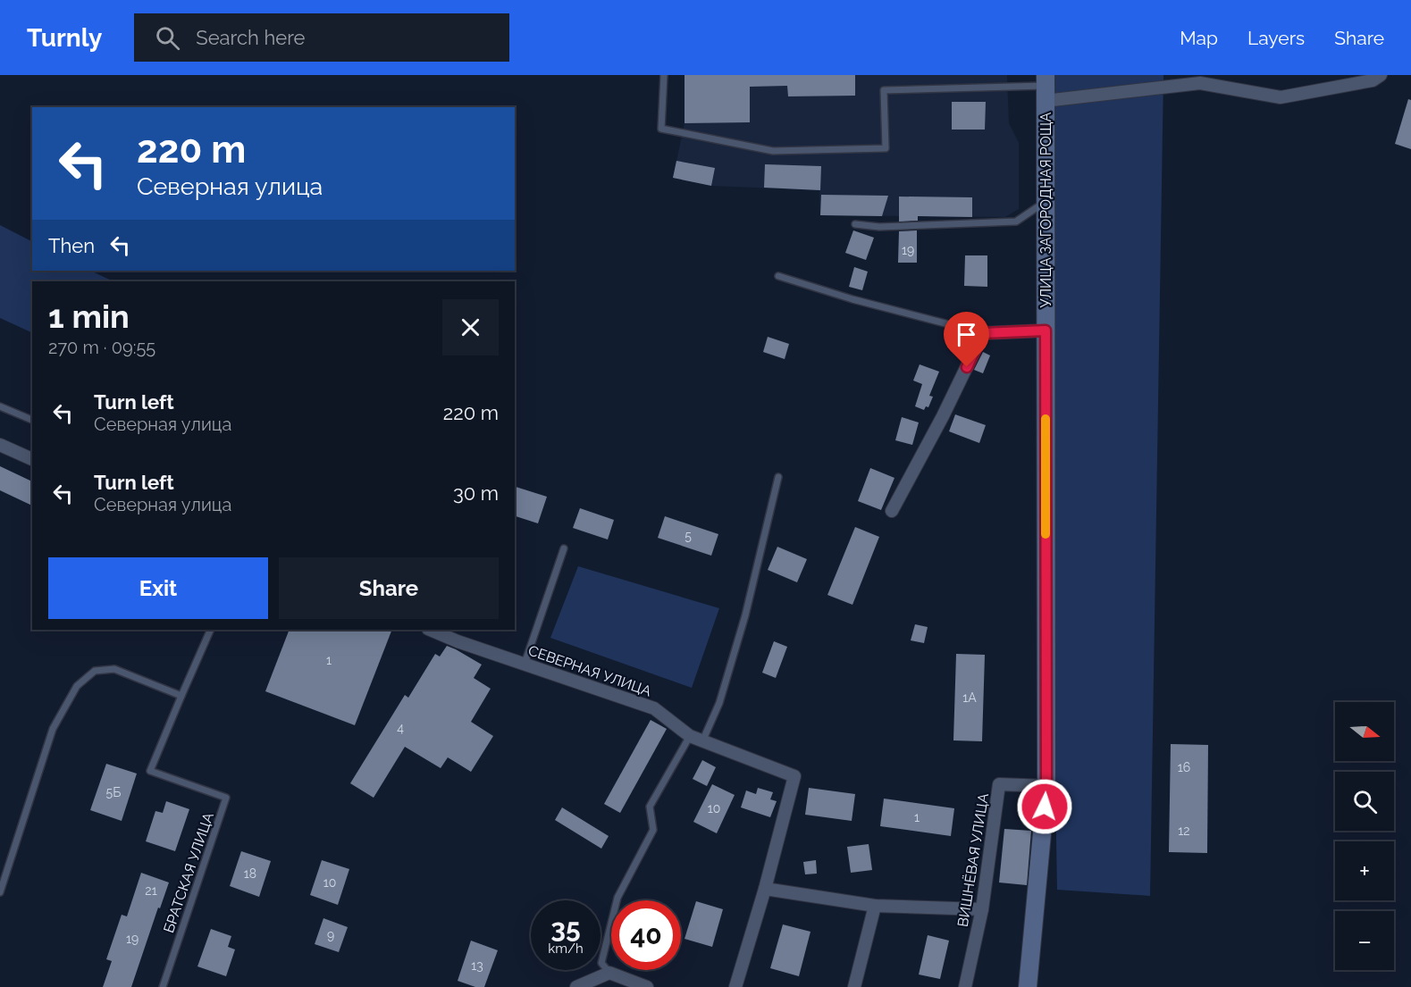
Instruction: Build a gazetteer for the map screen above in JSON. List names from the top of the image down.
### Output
{
  "streets": {
    "street": ["УЛИЦА ЗАГОРОДНАЯ РОЩА", "СЕВЕРНАЯ УЛИЦА", "ВИШНЁВАЯ УЛИЦА"],
    "lane": ["БРАТСКАЯ УЛИЦА"]
  },
  "crossings": [
    ["УЛИЦА ЗАГОРОДНАЯ РОЩА", "ВИШНЁВАЯ УЛИЦА"]
  ],
  "house_numbers": [
    "19",
    "5",
    "1",
    "1А",
    "4",
    "16",
    "5Б",
    "10",
    "1",
    "12",
    "18",
    "10",
    "21",
    "9",
    "19",
    "13"
  ],
  "north": "right",
  "page": {
    "header": "Turnly",
    "search": "Search here",
    "nav": ["Map", "Layers", "Share"],
    "turn": ["220 m", "Северная улица"],
    "then": "Then",
    "heading": ["1 min", "270 m · 09:55"],
    "list": [
      {
        "name": "Turn left",
        "note": "Северная улица",
        "value": "220 m"
      },
      {
        "name": "Turn left",
        "note": "Северная улица",
        "value": "30 m"
      }
    ],
    "buttons": ["Exit", "Share"],
    "map_buttons": ["+", "−"],
    "speed": "35 km/h",
    "limit": "40"
  }
}
